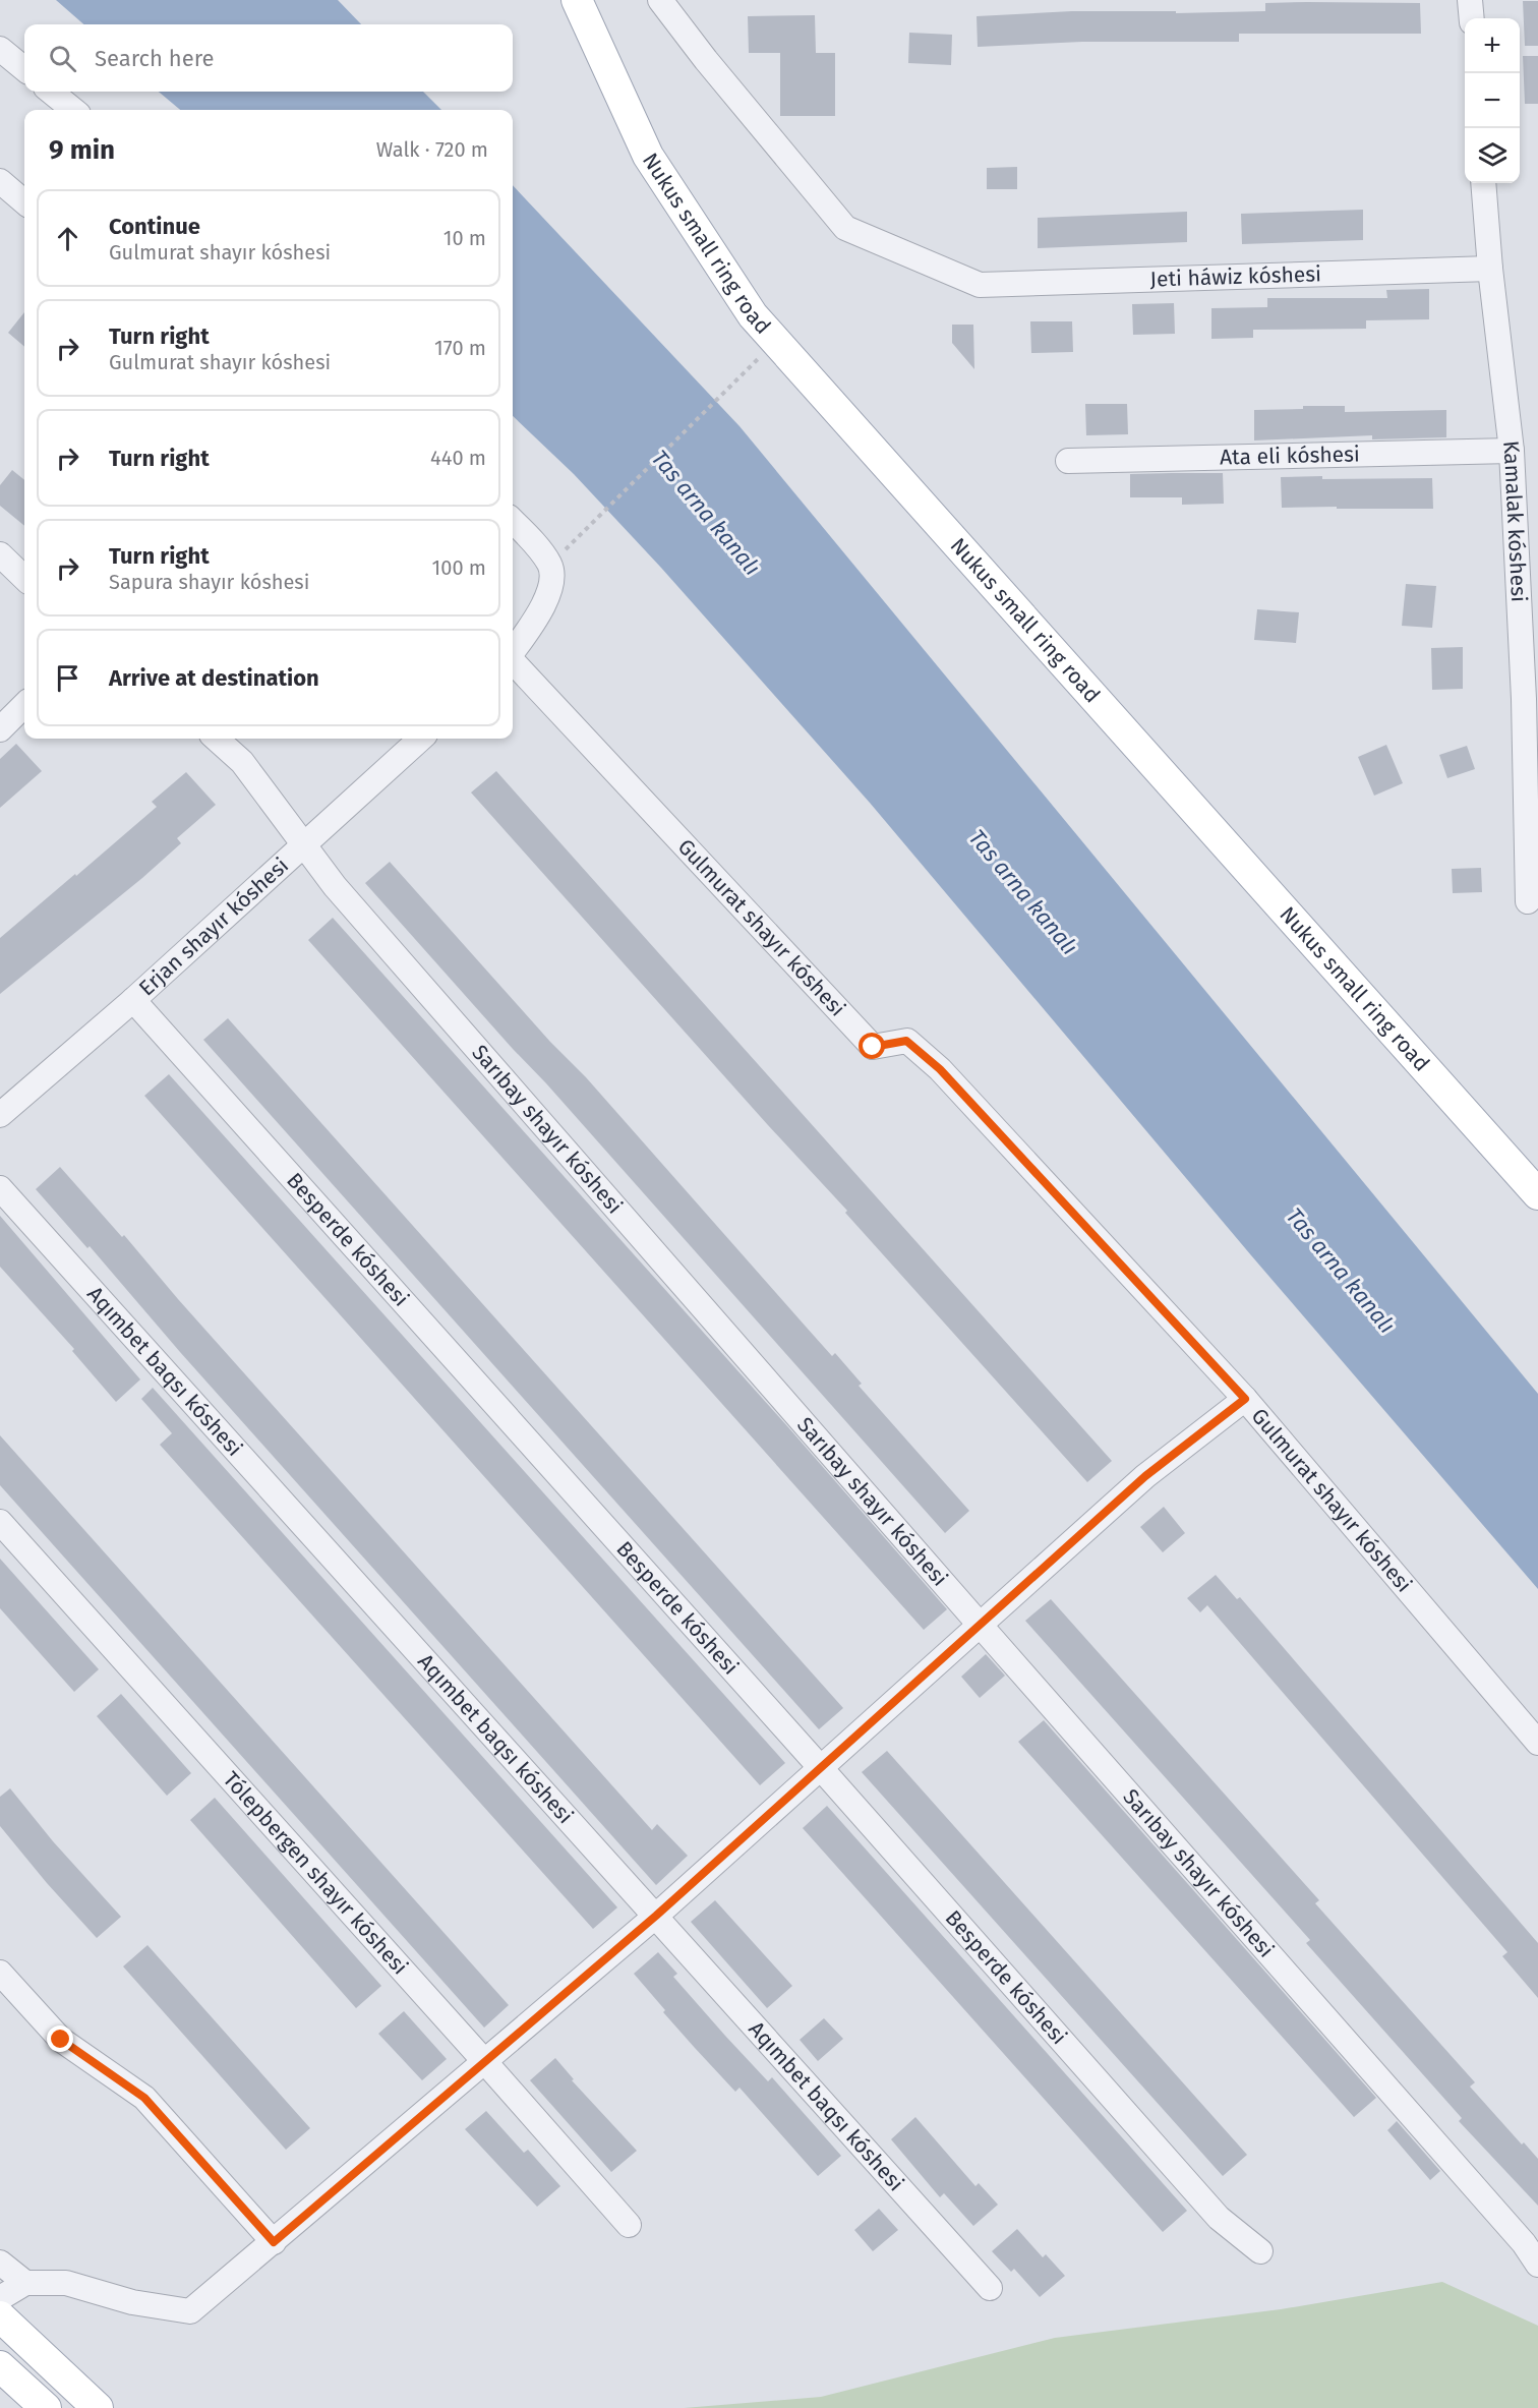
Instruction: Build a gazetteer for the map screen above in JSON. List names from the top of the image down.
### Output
{
  "streets": {
    "main road": ["Nukus small ring road"],
    "street": [
      "Jeti háwiz kóshesi",
      "Ata eli kóshesi",
      "Kamalak kóshesi",
      "Erjan shayır kóshesi",
      "Gulmurat shayır kóshesi",
      "Sarıbay shayır kóshesi",
      "Besperde kóshesi",
      "Aqımbet baqsı kóshesi",
      "Tólepbergen shayır kóshesi"
    ]
  },
  "crossings": [
    ["Jeti háwiz kóshesi", "Kamalak kóshesi"],
    ["Ata eli kóshesi", "Kamalak kóshesi"],
    ["Erjan shayır kóshesi", "Sarıbay shayır kóshesi"],
    ["Erjan shayır kóshesi", "Besperde kóshesi"]
  ],
  "water": ["Tas arna kanalı"],
  "page": {
    "map_buttons": ["+", "−"],
    "search": "Search here",
    "heading": ["9 min", "Walk · 720 m"],
    "list": [
      ["Continue", "Gulmurat shayır kóshesi", "10 m"],
      ["Turn right", "Gulmurat shayır kóshesi", "170 m"],
      ["Turn right", "440 m"],
      ["Turn right", "Sapura shayır kóshesi", "100 m"],
      "Arrive at destination"
    ]
  }
}
